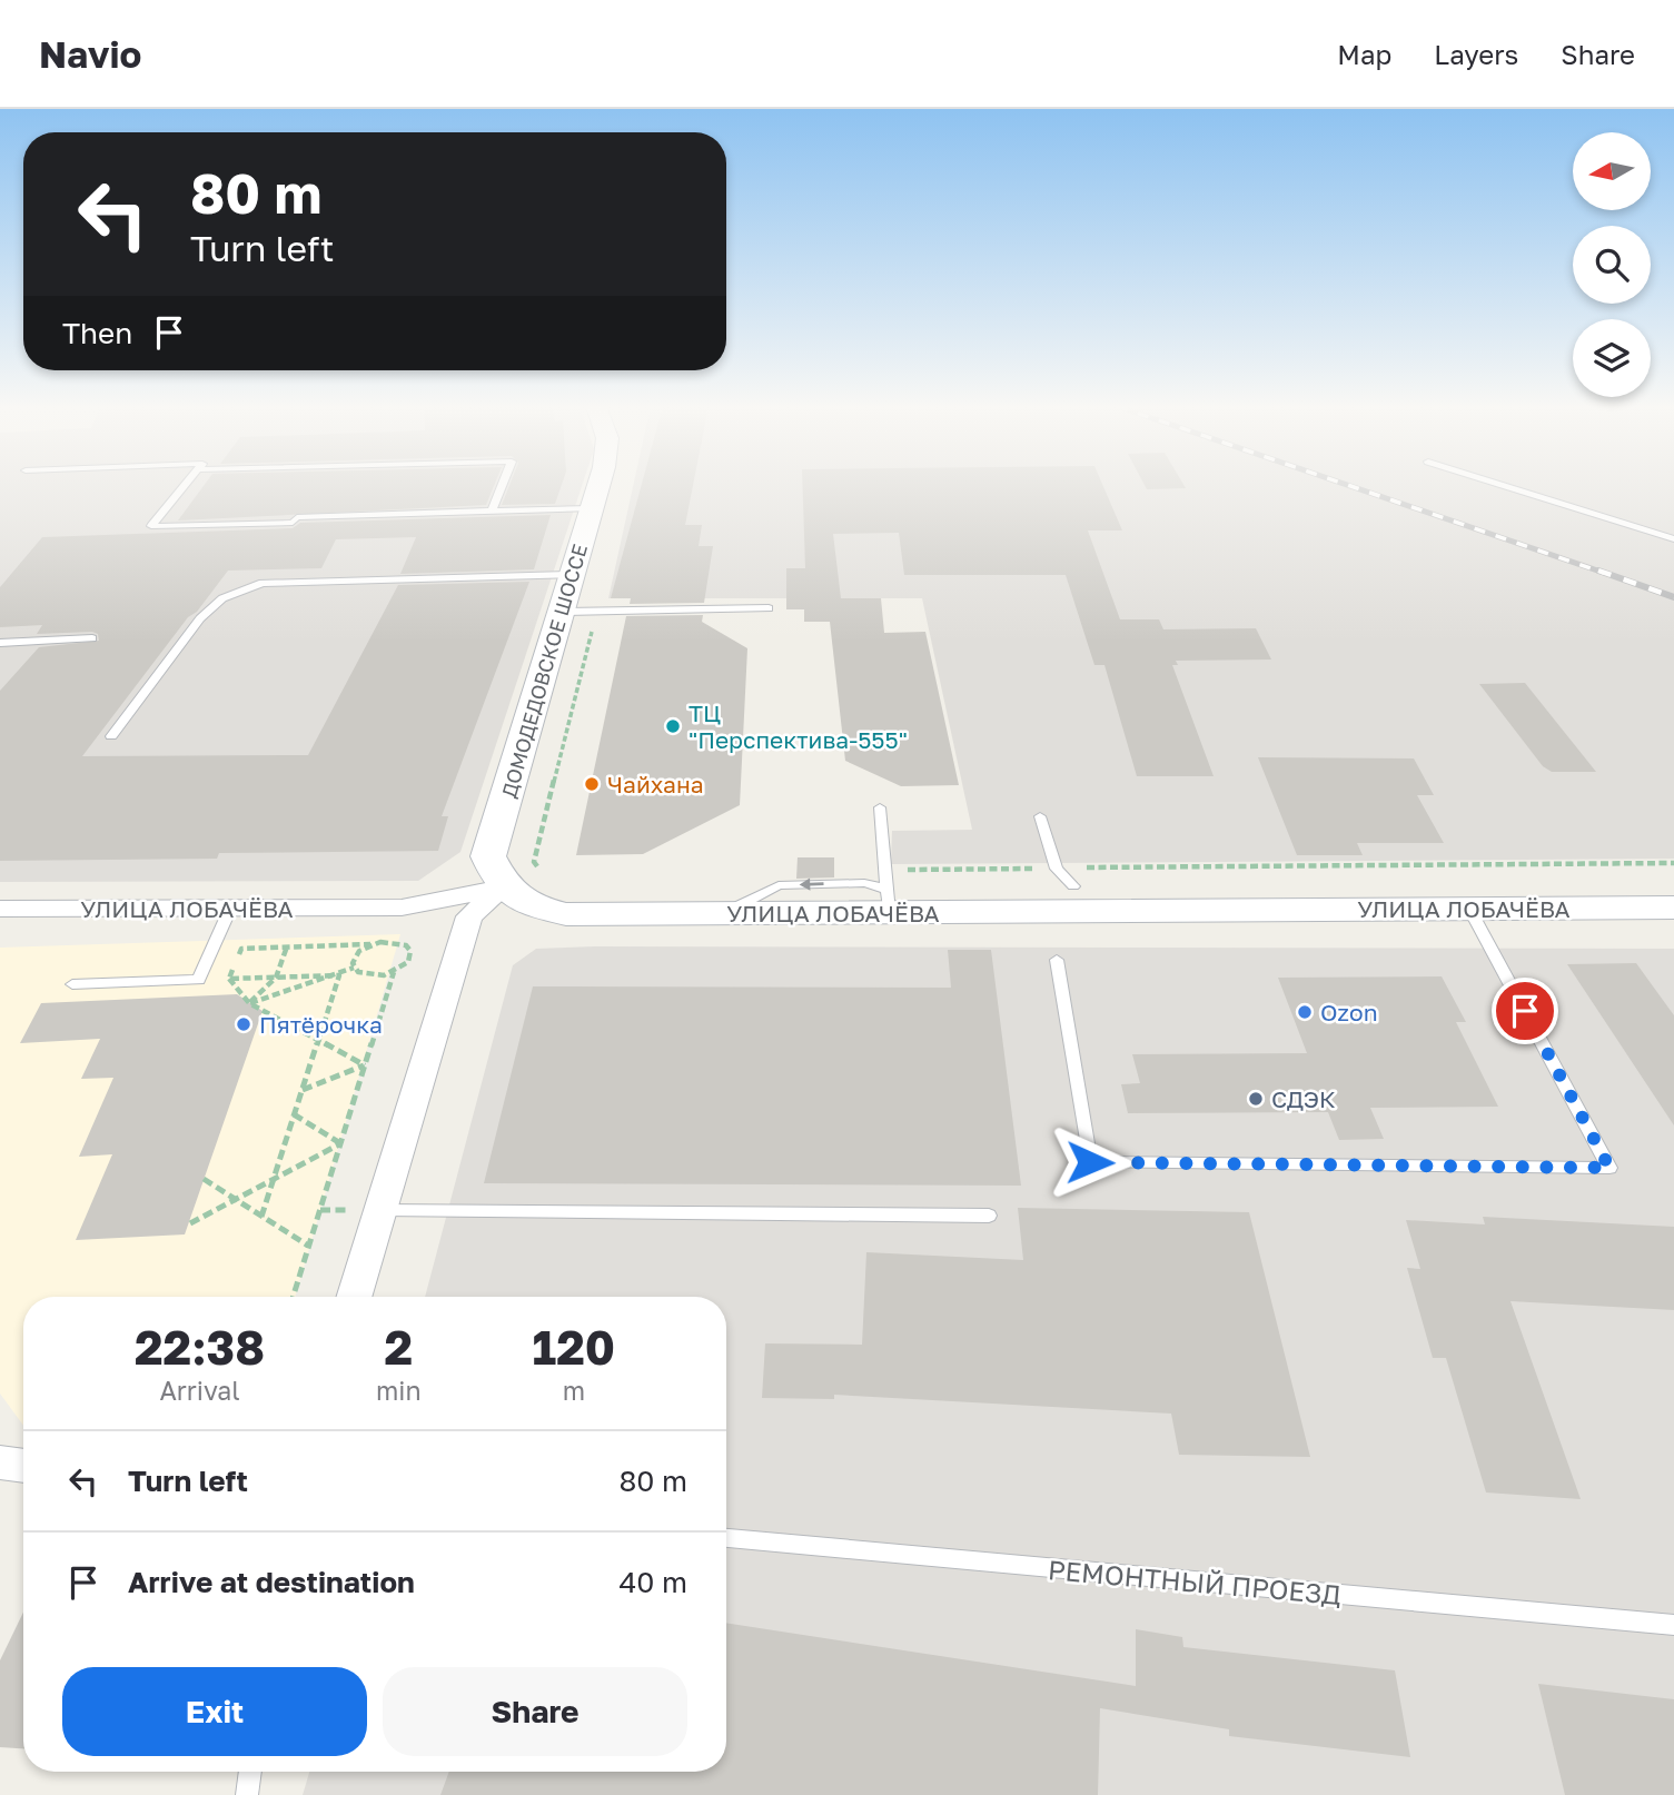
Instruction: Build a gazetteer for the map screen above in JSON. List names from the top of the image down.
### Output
{
  "streets": {
    "main road": ["ДОМОДЕДОВСКОЕ ШОССЕ", "УЛИЦА ЛОБАЧЁВА"],
    "lane": ["РЕМОНТНЫЙ ПРОЕЗД"]
  },
  "crossings": [
    ["ДОМОДЕДОВСКОЕ ШОССЕ", "УЛИЦА ЛОБАЧЁВА"]
  ],
  "places": [
    "ТЦ \"Перспектива-555\"",
    "Чайхана",
    "Ozon",
    "Пятёрочка",
    "СДЭК"
  ],
  "north": "left",
  "page": {
    "header": "Navio",
    "nav": ["Map", "Layers", "Share"],
    "turn": ["80 m", "Turn left"],
    "then": "Then",
    "eta": [
      "22:38",
      "Arrival",
      "2",
      "min",
      "120",
      "m"
    ],
    "list": [
      {
        "name": "Turn left",
        "value": "80 m"
      },
      {
        "name": "Arrive at destination",
        "value": "40 m"
      }
    ],
    "buttons": ["Exit", "Share"]
  }
}
